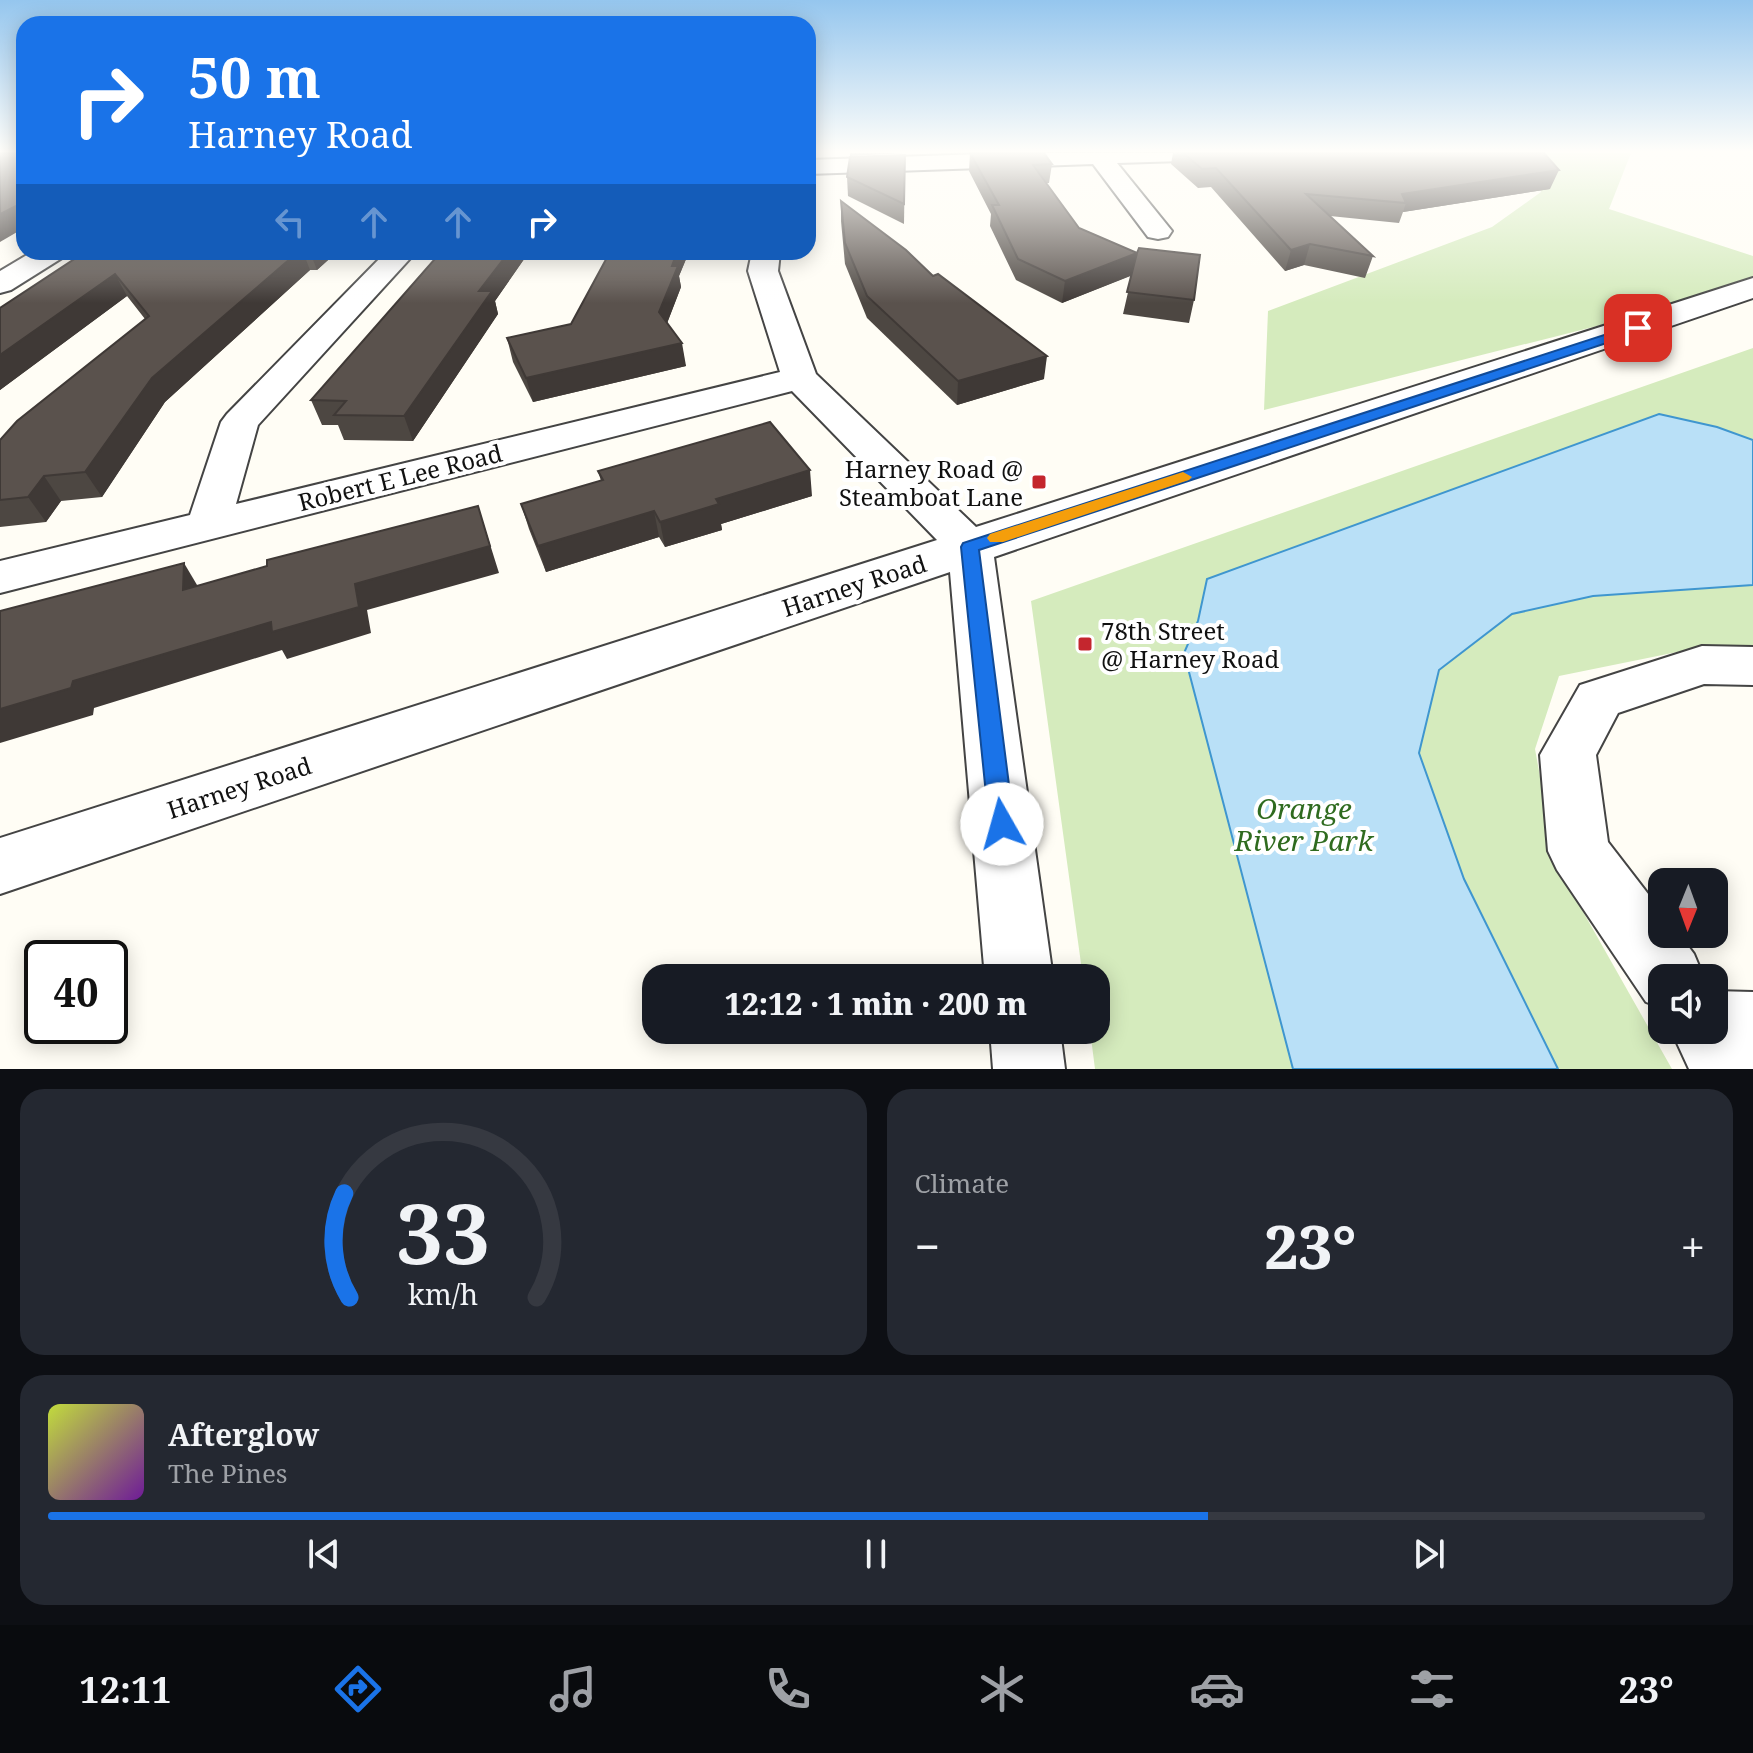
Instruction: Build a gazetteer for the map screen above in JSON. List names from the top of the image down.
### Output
{
  "streets": {
    "street": ["Robert E Lee Road", "Harney Road"]
  },
  "parks": ["Orange River Park"],
  "places": {
    "transit": ["Harney Road @ Steamboat Lane", "78th Street @ Harney Road"]
  },
  "north": "bottom",
  "page": {
    "turn": ["50 m", "Harney Road"],
    "limit": "40",
    "trip": "12:12 · 1 min · 200 m",
    "tile": "Climate",
    "heat": ["−", "23°", "+"],
    "song": ["Afterglow", "The Pines"],
    "tabs": ["12:11", "23°"],
    "gauge": ["33", "km/h"]
  }
}
